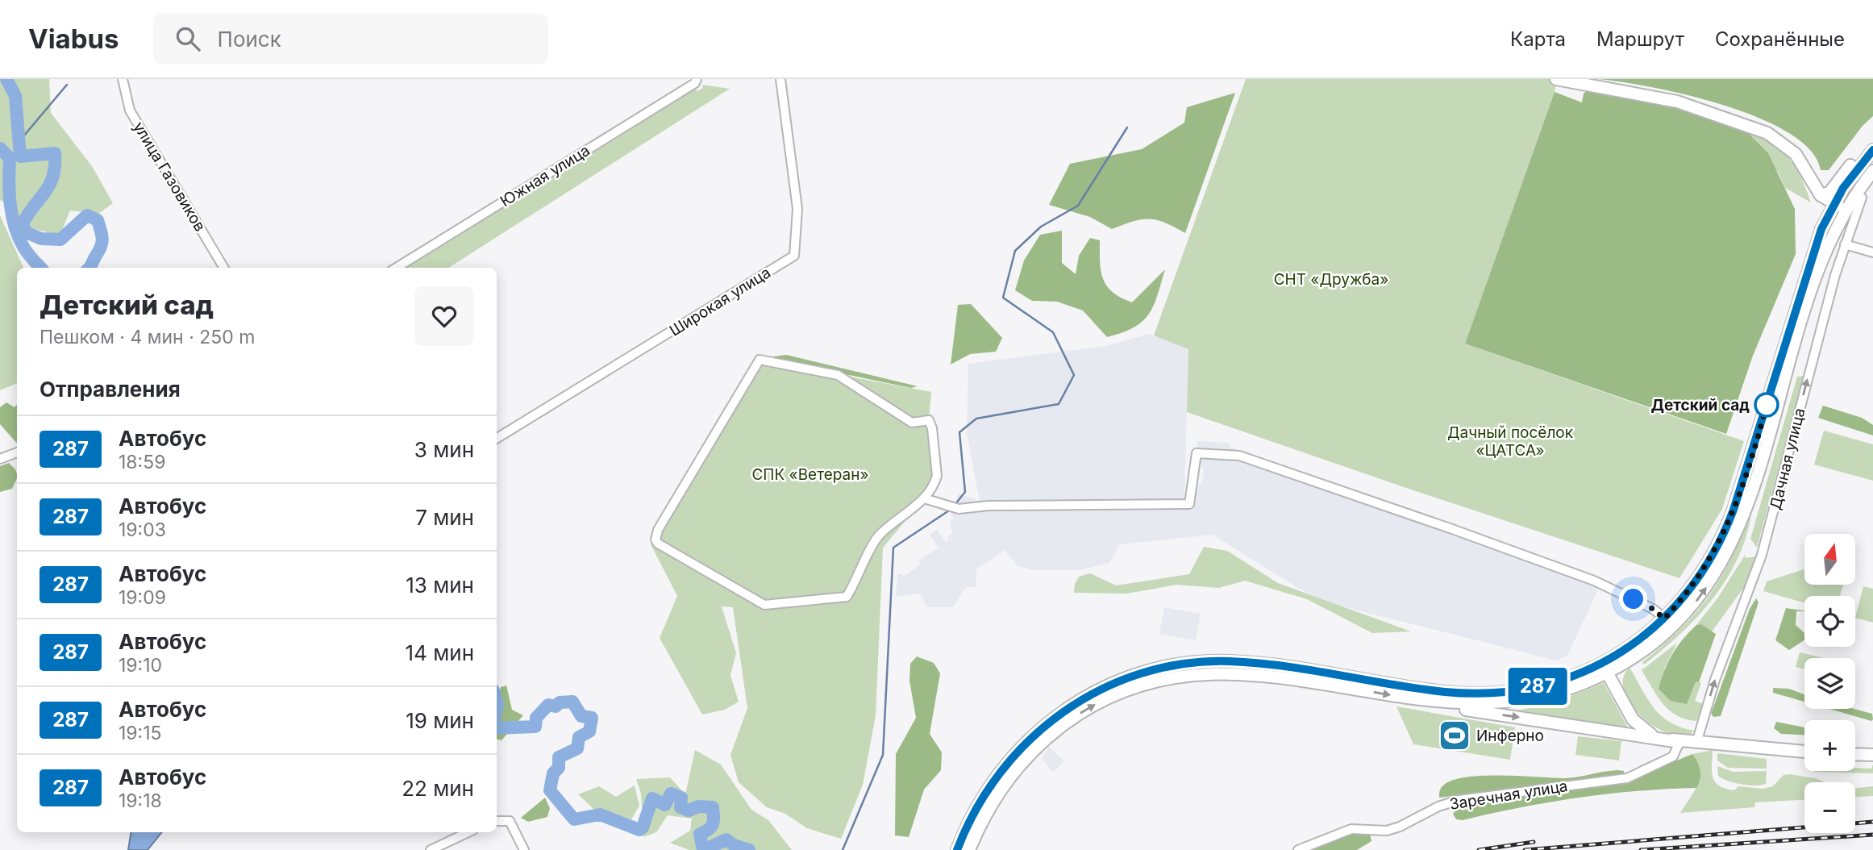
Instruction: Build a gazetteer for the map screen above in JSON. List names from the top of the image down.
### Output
{
  "streets": {
    "street": [
      "Южная улица",
      "улица Газовиков",
      "Широкая улица",
      "Дачная улица",
      "Заречная улица"
    ]
  },
  "one_way": ["Дачная улица"],
  "parks": ["СНТ «Дружба»", "Дачный посёлок «ЦАТСА»", "СПК «Ветеран»"],
  "places": {
    "other": ["Детский сад"],
    "sports": ["Инферно"]
  },
  "lines": ["bus line 287"],
  "north": "top",
  "page": {
    "header": "Viabus",
    "search": "Поиск",
    "nav": ["Карта", "Маршрут", "Сохранённые"],
    "on_map": "287",
    "heading": [
      ["Детский сад", "Пешком · 4 мин · 250 m"],
      "Отправления"
    ],
    "list": [
      {
        "mark": "287",
        "name": "Автобус",
        "note": "18:59",
        "value": "3 мин"
      },
      {
        "mark": "287",
        "name": "Автобус",
        "note": "19:03",
        "value": "7 мин"
      },
      {
        "mark": "287",
        "name": "Автобус",
        "note": "19:09",
        "value": "13 мин"
      },
      {
        "mark": "287",
        "name": "Автобус",
        "note": "19:10",
        "value": "14 мин"
      },
      {
        "mark": "287",
        "name": "Автобус",
        "note": "19:15",
        "value": "19 мин"
      },
      {
        "mark": "287",
        "name": "Автобус",
        "note": "19:18",
        "value": "22 мин"
      }
    ],
    "map_buttons": ["+", "−"]
  }
}
